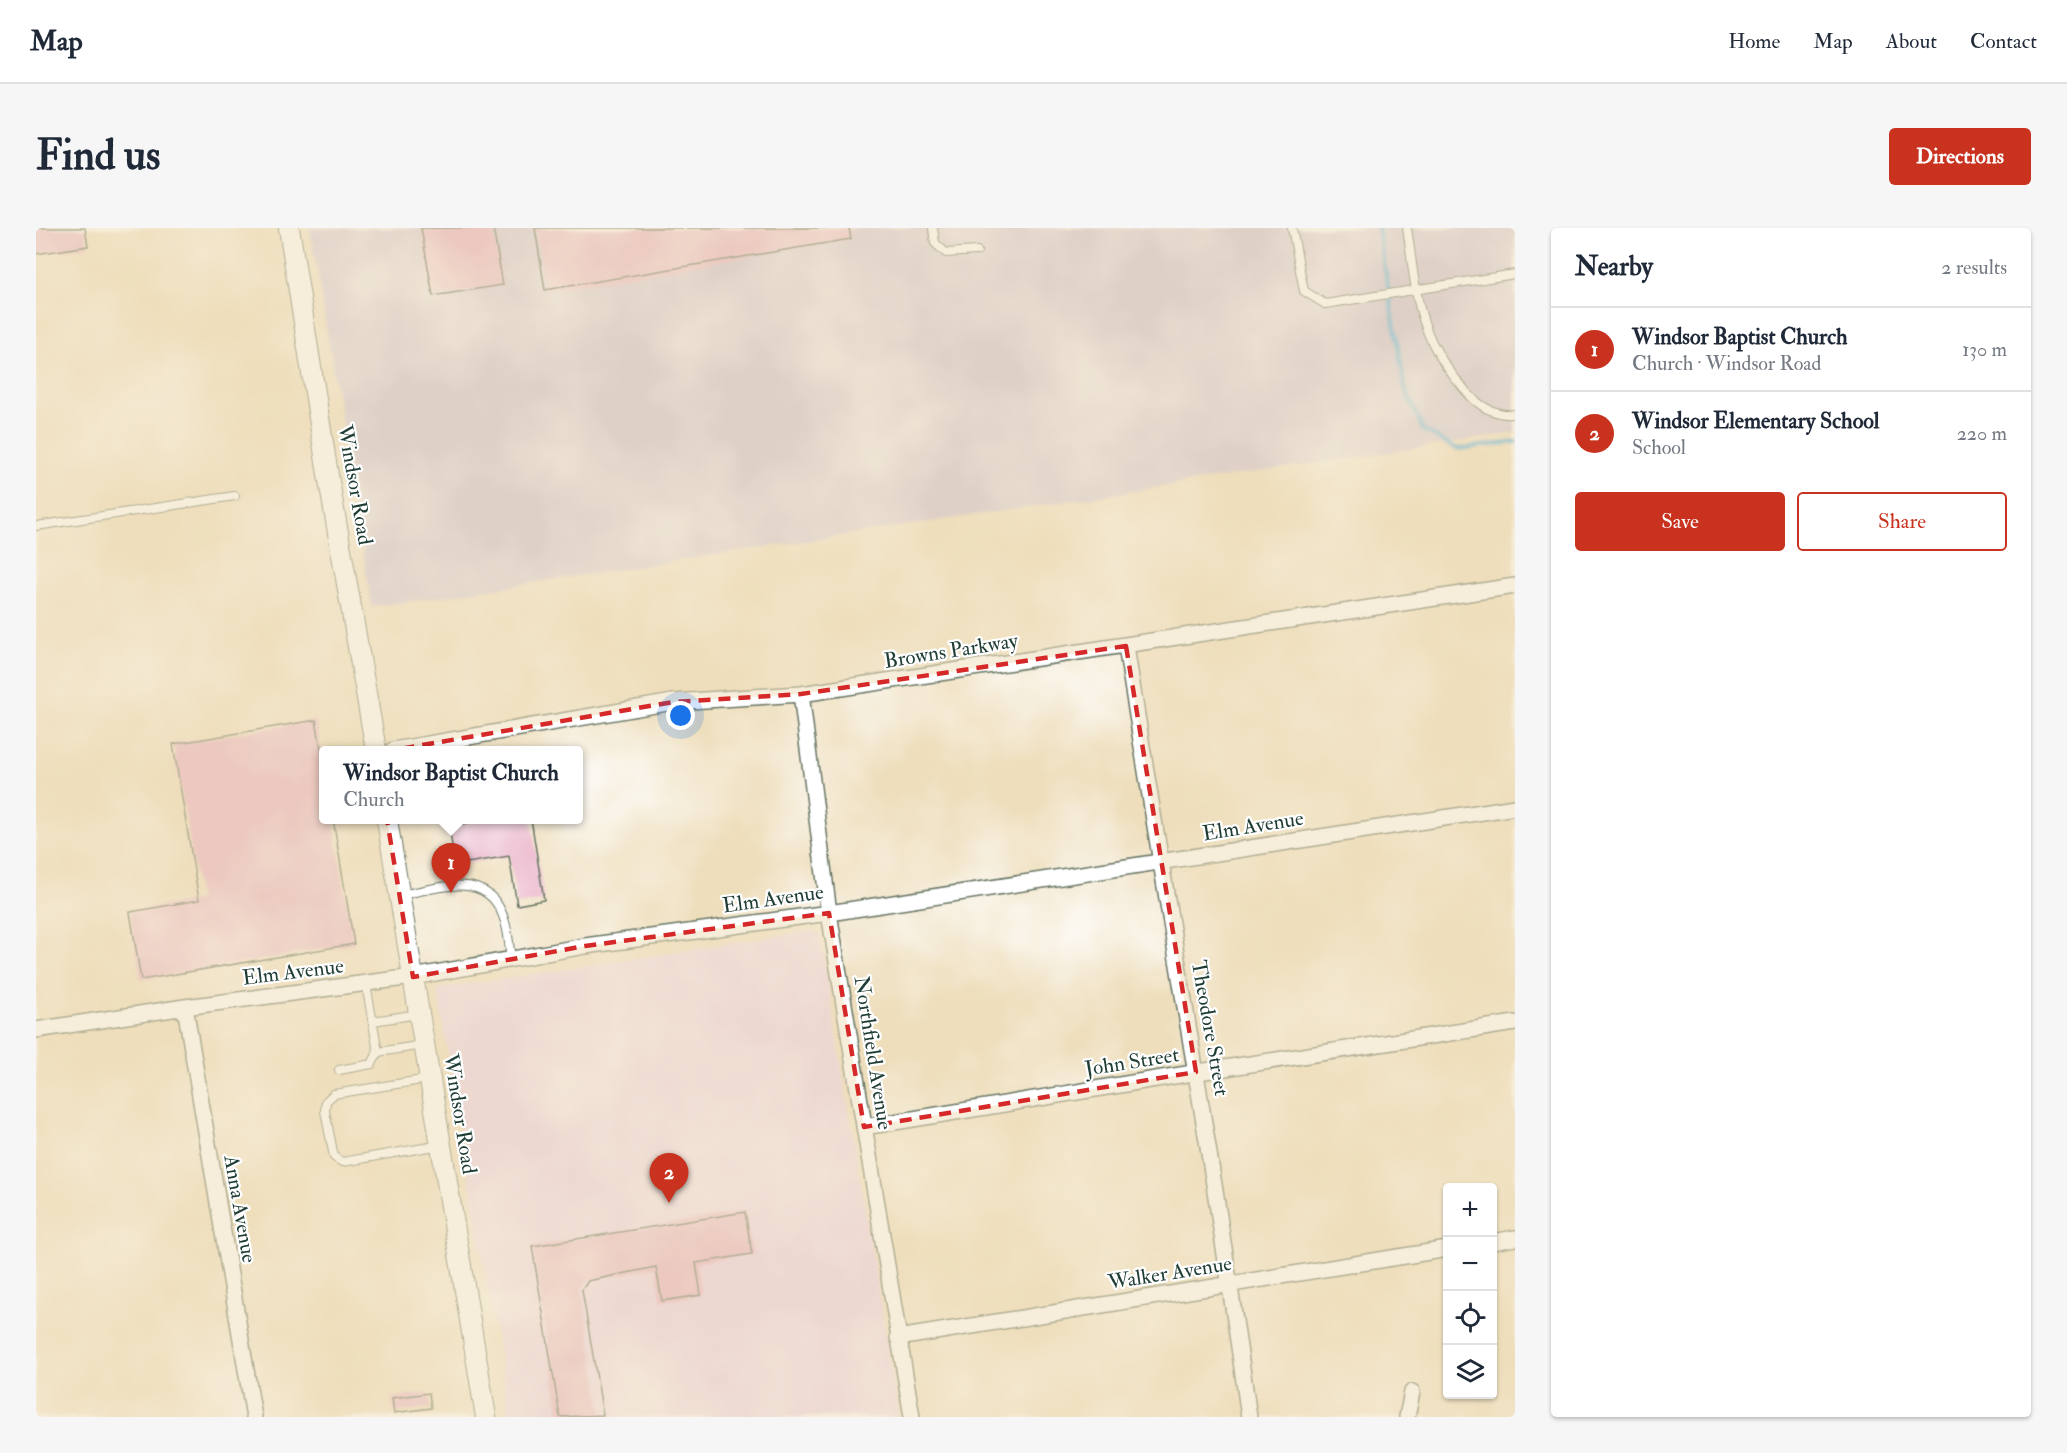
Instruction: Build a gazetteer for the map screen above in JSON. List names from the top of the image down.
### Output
{
  "streets": {
    "street": [
      "Windsor Road",
      "Browns Parkway",
      "Elm Avenue",
      "Theodore Street",
      "Northfield Avenue",
      "John Street",
      "Anna Avenue",
      "Walker Avenue"
    ]
  },
  "crossings": [
    ["Windsor Road", "Elm Avenue"],
    ["Browns Parkway", "Theodore Street"],
    ["Browns Parkway", "Northfield Avenue"],
    ["Elm Avenue", "Theodore Street"],
    ["Elm Avenue", "Northfield Avenue"],
    ["Elm Avenue", "Anna Avenue"],
    ["Theodore Street", "John Street"],
    ["Theodore Street", "Walker Avenue"],
    ["Northfield Avenue", "John Street"],
    ["Northfield Avenue", "Walker Avenue"]
  ],
  "page": {
    "header": "Map",
    "nav": [
      "Home",
      "Map",
      "About",
      "Contact"
    ],
    "buttons": [
      "Directions",
      ["Save", "Share"]
    ],
    "title": "Find us",
    "heading": ["Nearby", "2 results"],
    "list": [
      {
        "mark": "1",
        "name": "Windsor Baptist Church",
        "note": "Church · Windsor Road",
        "value": "130 m"
      },
      {
        "mark": "2",
        "name": "Windsor Elementary School",
        "note": "School",
        "value": "220 m"
      }
    ],
    "popup": ["Windsor Baptist Church", "Church"],
    "pins": ["1", "2"],
    "map_buttons": ["+", "−"]
  }
}
